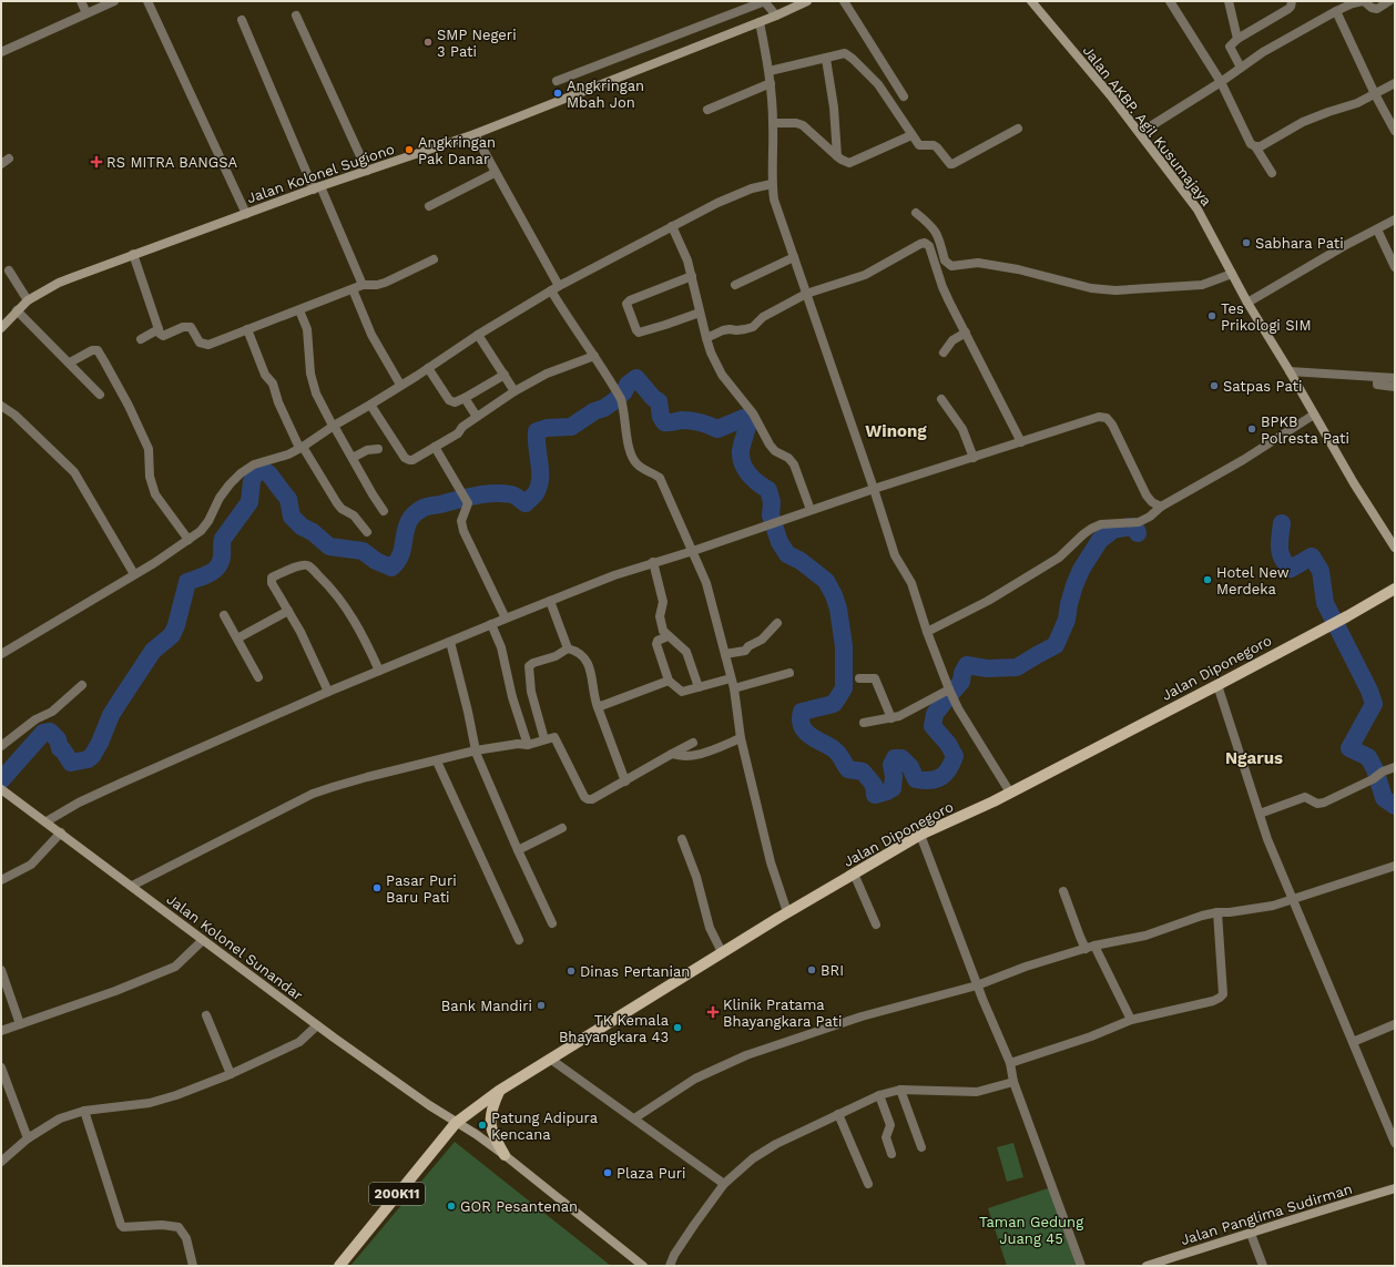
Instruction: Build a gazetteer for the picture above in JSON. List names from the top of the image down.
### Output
{
  "streets": {
    "main road": [
      "Jalan AKBP. Agil Kusumajaya",
      "Jalan Kolonel Sugiono",
      "Jalan Diponegoro",
      "Jalan Kolonel Sunandar",
      "200K11",
      "Jalan Panglima Sudirman"
    ]
  },
  "crossings": [
    ["Jalan Diponegoro", "Jalan Kolonel Sunandar"],
    ["Jalan Diponegoro", "200K11"],
    ["Jalan Kolonel Sunandar", "200K11"]
  ],
  "districts": ["Winong", "Ngarus"],
  "parks": ["Taman Gedung Juang 45"],
  "places": {
    "other": [
      "SMP Negeri 3 Pati",
      "Angkringan Mbah Jon",
      "Angkringan Pak Danar",
      "Sabhara Pati",
      "Tes Prikologi SIM",
      "Satpas Pati",
      "BPKB Polresta Pati",
      "Hotel New Merdeka",
      "Pasar Puri Baru Pati",
      "BRI",
      "Dinas Pertanian",
      "Bank Mandiri",
      "TK Kemala Bhayangkara 43",
      "Patung Adipura Kencana",
      "Plaza Puri",
      "GOR Pesantenan"
    ],
    "health": ["RS MITRA BANGSA", "Klinik Pratama Bhayangkara Pati"]
  }
}
